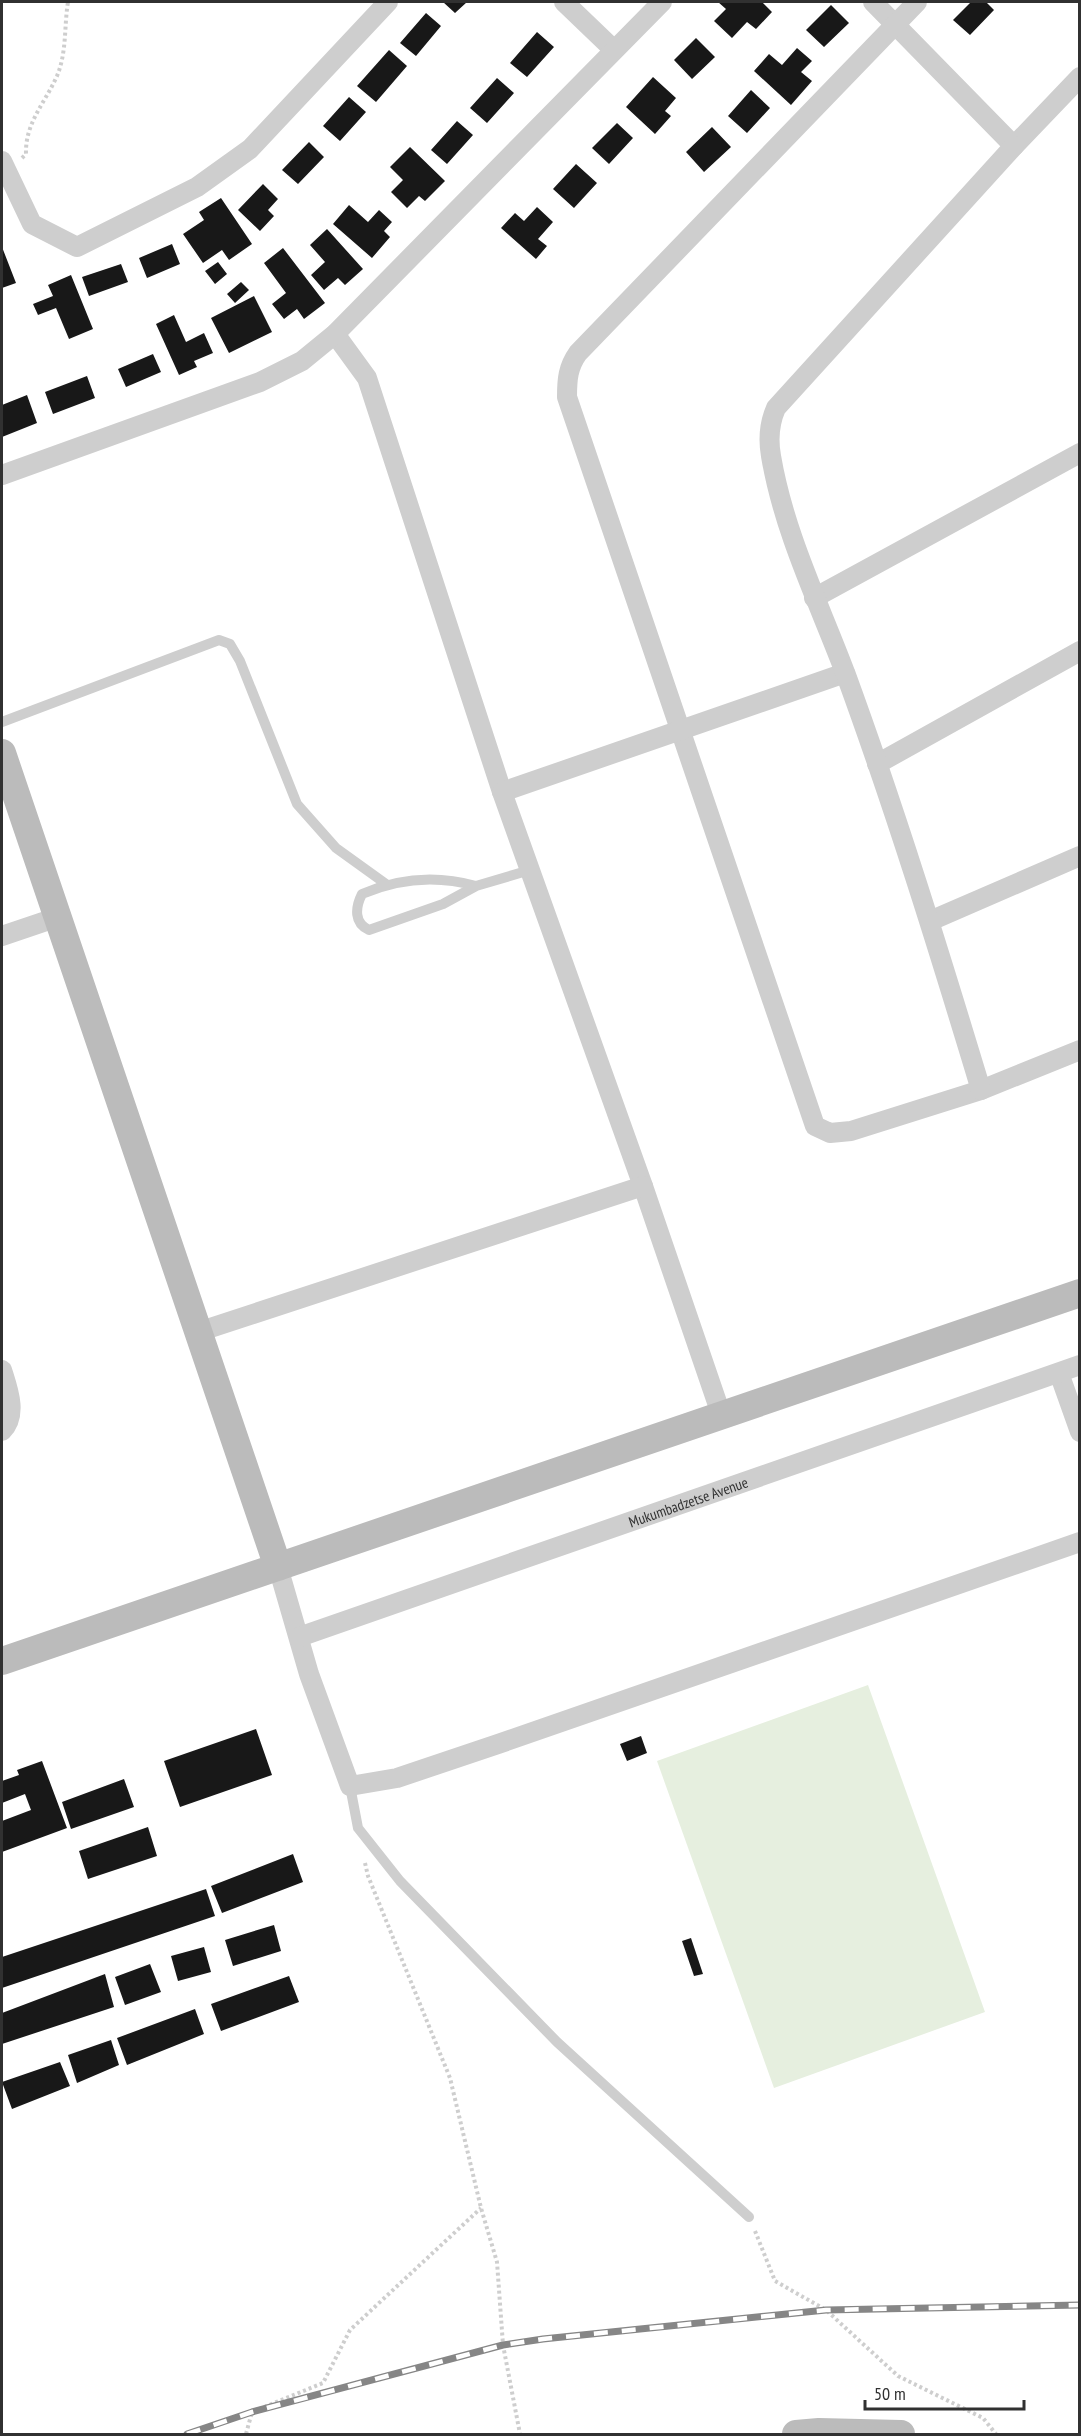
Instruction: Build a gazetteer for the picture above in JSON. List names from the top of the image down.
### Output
{
  "streets": {
    "street": ["Mukumbadzetse Avenue"]
  },
  "scale_bar": "50 m"
}
